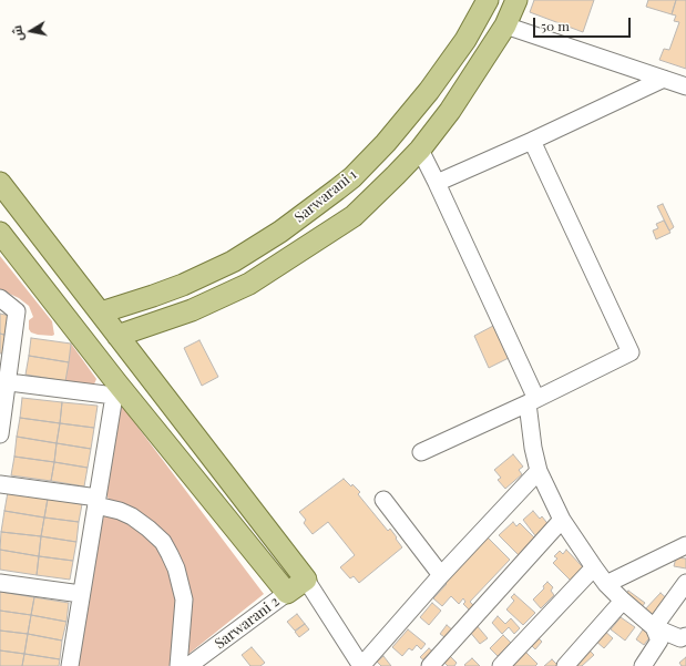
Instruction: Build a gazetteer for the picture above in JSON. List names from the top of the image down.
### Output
{
  "streets": {
    "main road": ["Sarwarani 1", "Sarwarani 2"]
  },
  "scale_bar": "50 m",
  "north": "left"
}
